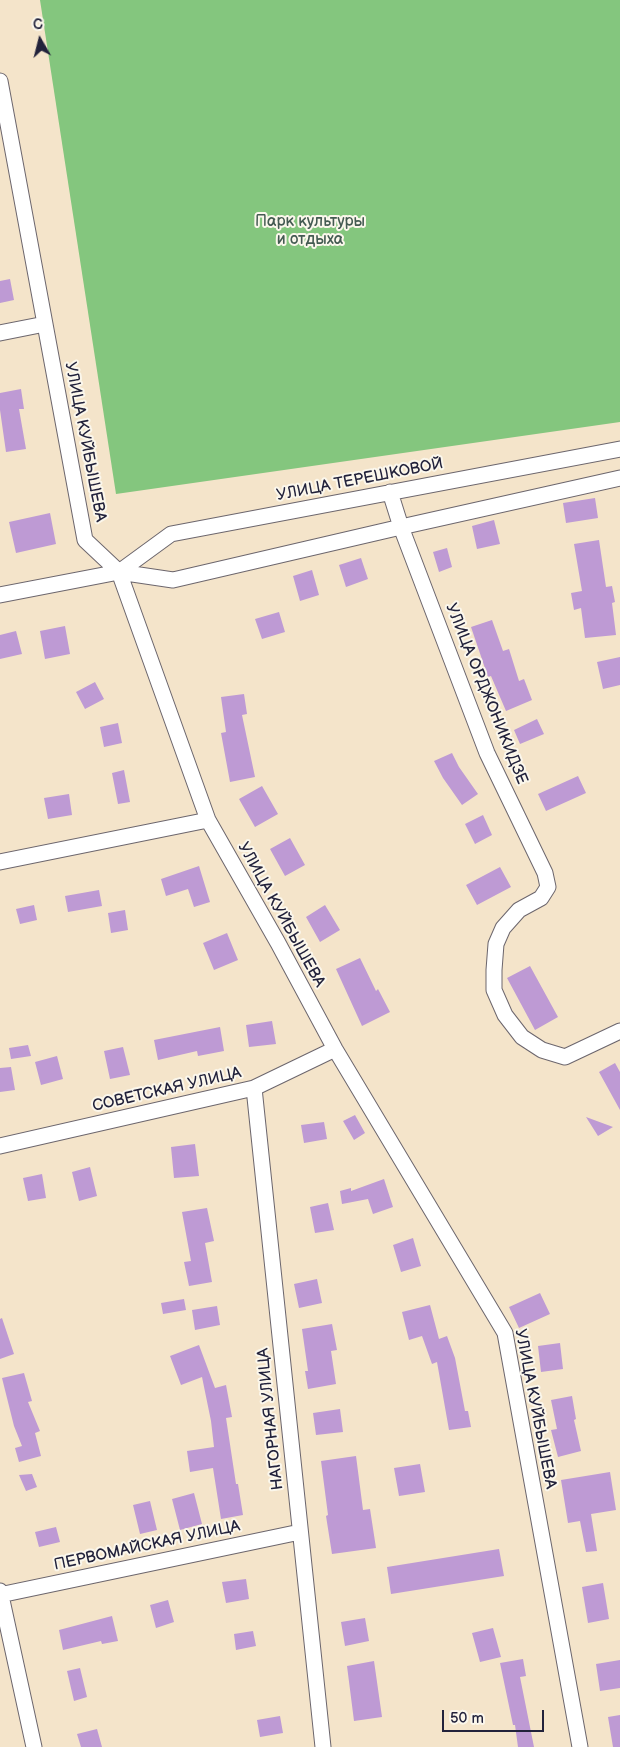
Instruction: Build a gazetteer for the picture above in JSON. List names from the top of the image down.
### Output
{
  "streets": {
    "street": [
      "УЛИЦА КУЙБЫШЕВА",
      "УЛИЦА ТЕРЕШКОВОЙ",
      "УЛИЦА ОРДЖОНИКИДЗЕ",
      "СОВЕТСКАЯ УЛИЦА",
      "НАГОРНАЯ УЛИЦА",
      "ПЕРВОМАЙСКАЯ УЛИЦА"
    ]
  },
  "crossings": [
    ["УЛИЦА КУЙБЫШЕВА", "УЛИЦА ТЕРЕШКОВОЙ"],
    ["УЛИЦА КУЙБЫШЕВА", "СОВЕТСКАЯ УЛИЦА"],
    ["УЛИЦА ТЕРЕШКОВОЙ", "УЛИЦА ОРДЖОНИКИДЗЕ"],
    ["СОВЕТСКАЯ УЛИЦА", "НАГОРНАЯ УЛИЦА"],
    ["НАГОРНАЯ УЛИЦА", "ПЕРВОМАЙСКАЯ УЛИЦА"]
  ],
  "parks": ["Парк культуры и отдыха"],
  "scale_bar": "50 m",
  "north": "top"
}
